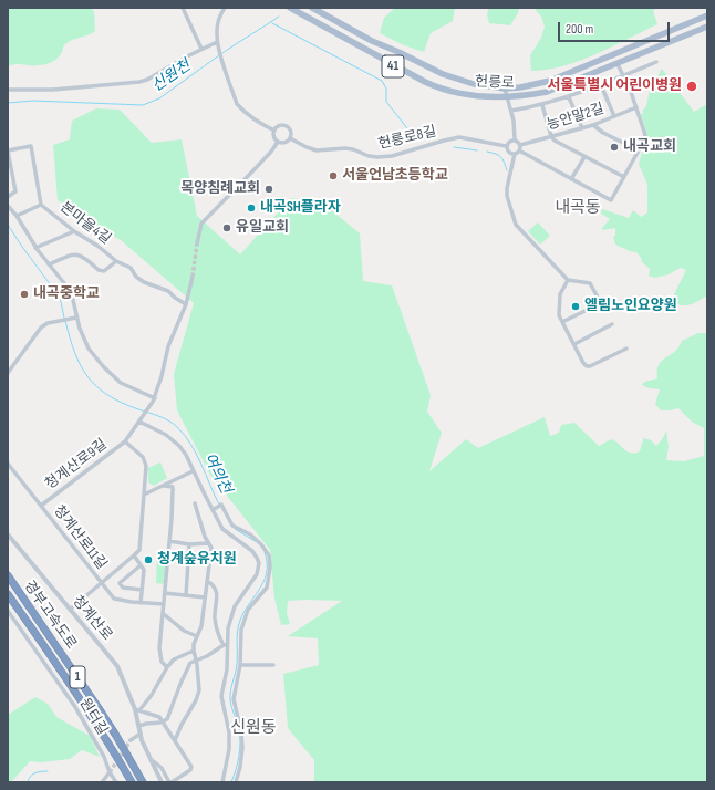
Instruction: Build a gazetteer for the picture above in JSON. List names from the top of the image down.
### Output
{
  "streets": {
    "highway": ["경부고속도로", "1"],
    "main road": ["41", "헌릉로"],
    "street": [
      "능안말2길",
      "헌릉로8길",
      "본마을4길",
      "청계산로9길",
      "청계산로11길",
      "청계산로",
      "원터길"
    ]
  },
  "crossings": [
    ["능안말2길", "헌릉로8길"],
    ["청계산로9길", "청계산로11길"],
    ["청계산로11길", "청계산로"]
  ],
  "districts": ["내곡동", "신원동"],
  "water": ["신원천", "여의천"],
  "places": [
    "서울특별시 어린이병원",
    "내곡교회",
    "서울언남초등학교",
    "목양침례교회",
    "내곡SH플라자",
    "유일교회",
    "내곡중학교",
    "엘림노인요양원",
    "청계숲유치원"
  ],
  "scale_bar": "200 m"
}
